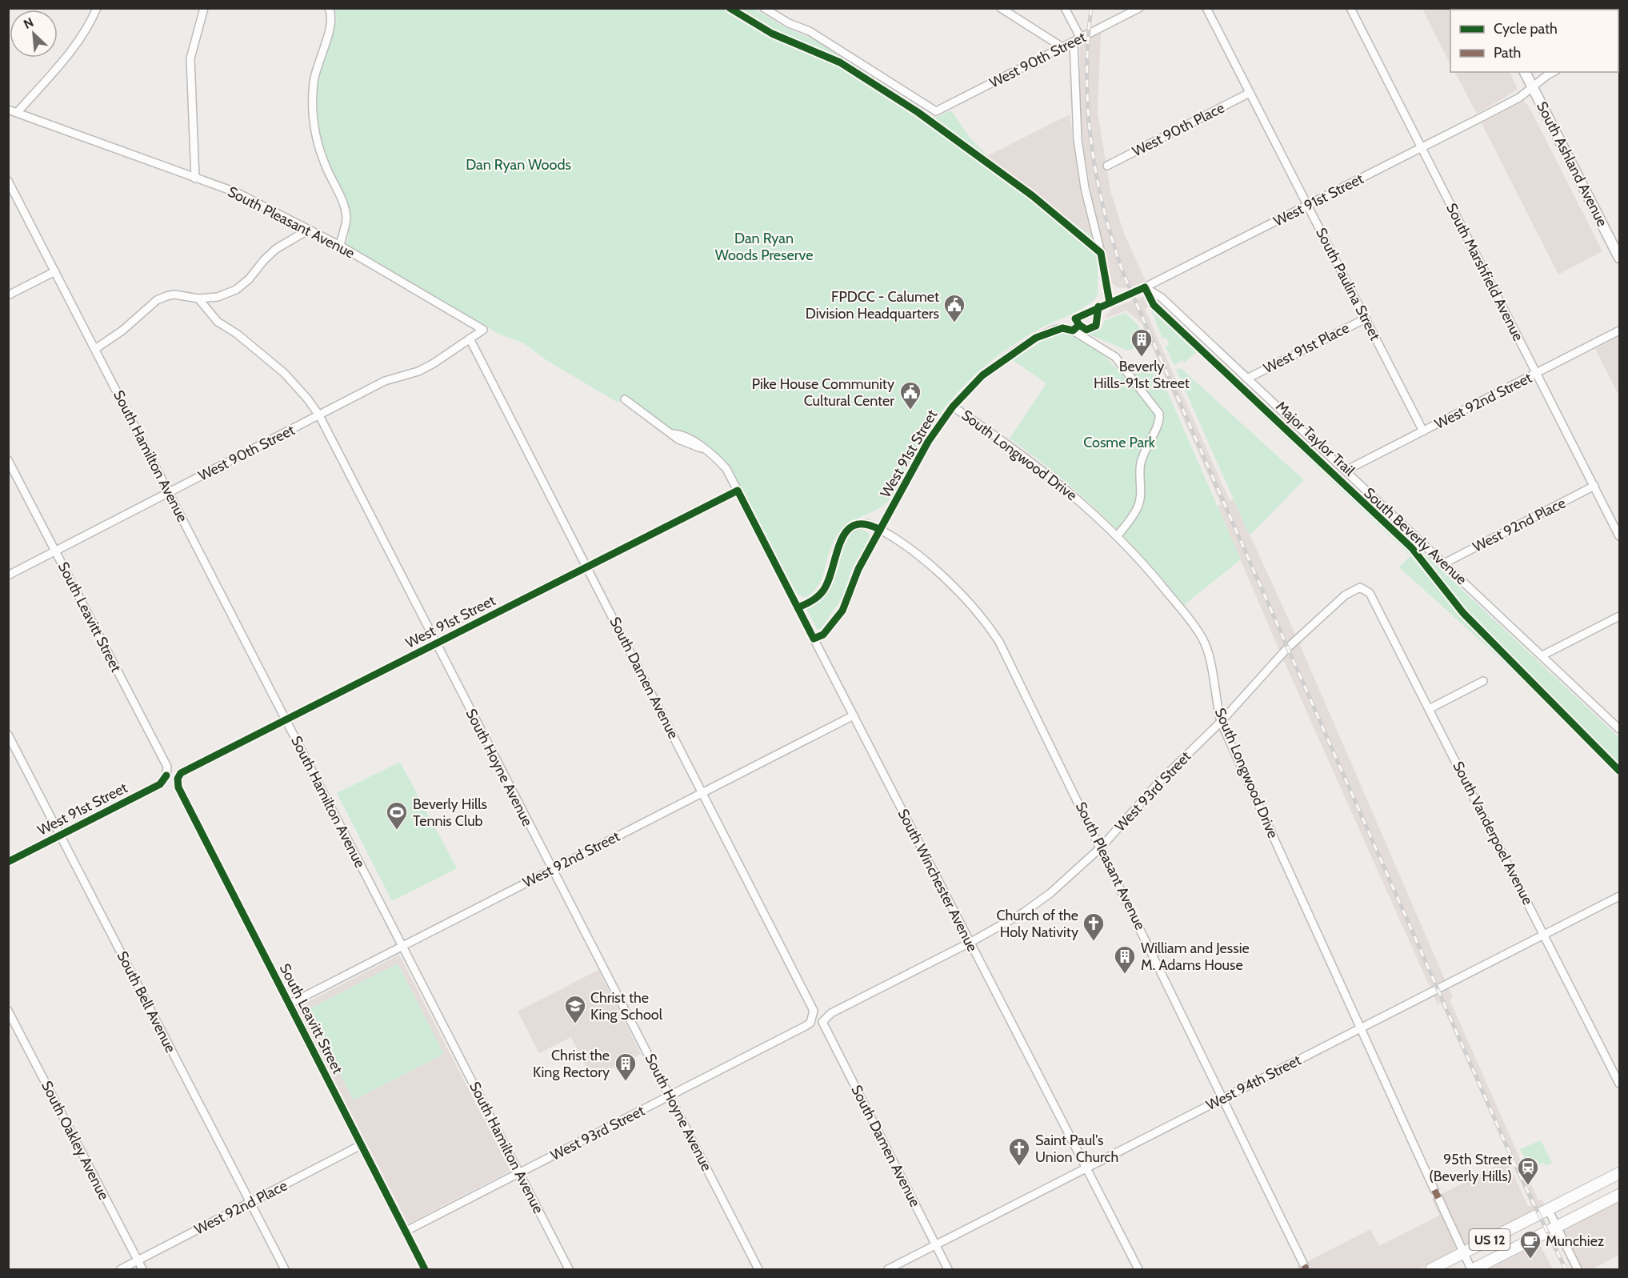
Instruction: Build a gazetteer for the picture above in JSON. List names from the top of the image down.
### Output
{
  "streets": {
    "main road": ["South Ashland Avenue", "US 12"],
    "street": [
      "West 90th Street",
      "West 90th Place",
      "West 91st Street",
      "South Pleasant Avenue",
      "South Marshfield Avenue",
      "South Paulina Street",
      "West 91st Place",
      "West 92nd Street",
      "South Longwood Drive",
      "South Hamilton Avenue",
      "West 92nd Place",
      "South Beverly Avenue",
      "South Leavitt Street",
      "South Damen Avenue",
      "South Hoyne Avenue",
      "West 93rd Street",
      "South Vanderpoel Avenue",
      "South Winchester Avenue",
      "South Bell Avenue",
      "West 94th Street",
      "South Oakley Avenue"
    ],
    "cycle path": ["Major Taylor Trail"]
  },
  "crossings": [
    ["West 90th Street", "South Pleasant Avenue"],
    ["West 90th Street", "South Hamilton Avenue"],
    ["West 90th Street", "South Leavitt Street"],
    ["West 90th Street", "South Damen Avenue"],
    ["West 90th Street", "South Hoyne Avenue"],
    ["West 90th Place", "South Paulina Street"],
    ["South Ashland Avenue", "West 91st Street"],
    ["West 91st Street", "South Pleasant Avenue"],
    ["West 91st Street", "South Marshfield Avenue"],
    ["West 91st Street", "South Paulina Street"],
    ["West 91st Street", "South Longwood Drive"],
    ["West 91st Street", "South Hamilton Avenue"],
    ["West 91st Street", "South Beverly Avenue"],
    ["West 91st Street", "South Leavitt Street"],
    ["West 91st Street", "South Damen Avenue"],
    ["West 91st Street", "South Hoyne Avenue"],
    ["West 91st Street", "South Winchester Avenue"],
    ["West 91st Street", "South Bell Avenue"],
    ["South Pleasant Avenue", "West 93rd Street"],
    ["South Pleasant Avenue", "West 94th Street"],
    ["South Marshfield Avenue", "West 92nd Street"],
    ["South Marshfield Avenue", "West 92nd Place"],
    ["South Paulina Street", "West 91st Place"],
    ["South Paulina Street", "West 92nd Street"],
    ["West 91st Place", "South Beverly Avenue"],
    ["West 92nd Street", "South Hamilton Avenue"],
    ["West 92nd Street", "South Beverly Avenue"],
    ["West 92nd Street", "South Leavitt Street"],
    ["West 92nd Street", "South Damen Avenue"],
    ["West 92nd Street", "South Hoyne Avenue"],
    ["West 92nd Street", "South Winchester Avenue"],
    ["South Longwood Drive", "West 93rd Street"],
    ["South Longwood Drive", "West 94th Street"],
    ["South Hamilton Avenue", "West 93rd Street"],
    ["West 92nd Place", "South Beverly Avenue"],
    ["West 92nd Place", "South Leavitt Street"],
    ["West 92nd Place", "South Bell Avenue"],
    ["West 92nd Place", "South Oakley Avenue"],
    ["South Leavitt Street", "West 93rd Street"],
    ["South Damen Avenue", "West 93rd Street"],
    ["South Damen Avenue", "West 94th Street"],
    ["South Hoyne Avenue", "West 93rd Street"],
    ["West 93rd Street", "South Vanderpoel Avenue"],
    ["West 93rd Street", "South Winchester Avenue"],
    ["South Vanderpoel Avenue", "West 94th Street"],
    ["South Winchester Avenue", "West 94th Street"]
  ],
  "parks": ["Dan Ryan Woods", "Dan Ryan Woods Preserve", "Cosme Park"],
  "places": {
    "public building": ["FPDCC - Calumet Division Headquarters", "Pike House Community Cultural Center"],
    "building": ["Beverly Hills-91st Street", "William and Jessie M. Adams House", "Christ the King Rectory"],
    "sports": ["Beverly Hills Tennis Club"],
    "church": ["Church of the Holy Nativity", "Saint Paul's Union Church"],
    "school or university": ["Christ the King School"],
    "station": ["95th Street (Beverly Hills)"],
    "cafe": ["Munchiez"]
  },
  "legend": ["Cycle path", "Path"],
  "north": "top left"
}
